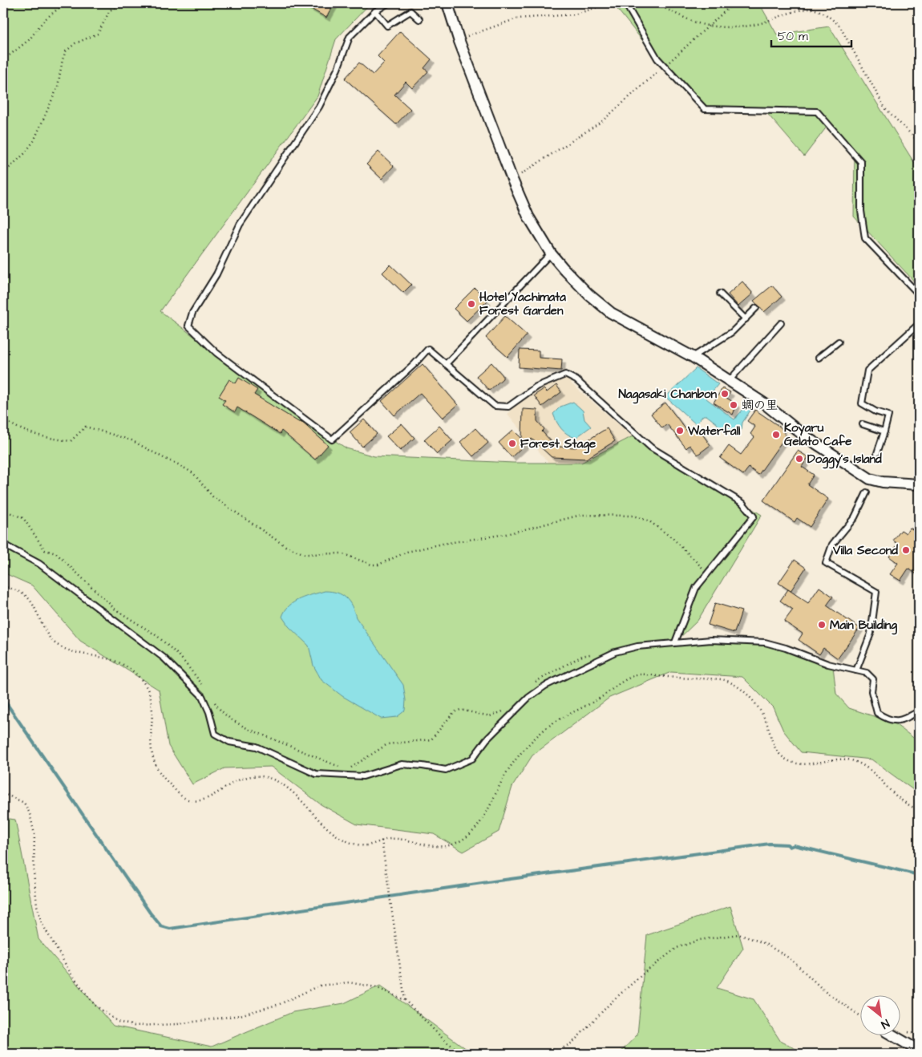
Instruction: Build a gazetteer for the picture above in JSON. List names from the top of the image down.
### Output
{
  "places": [
    "Hotel Yachimata Forest Garden",
    "Nagasaki Chanbon",
    "蜩の里",
    "Waterfall",
    "Koyaru Gelato Cafe",
    "Forest Stage",
    "Doggy's Island",
    "Villa Second",
    "Main Building"
  ],
  "scale_bar": "50 m",
  "north": "bottom right"
}
